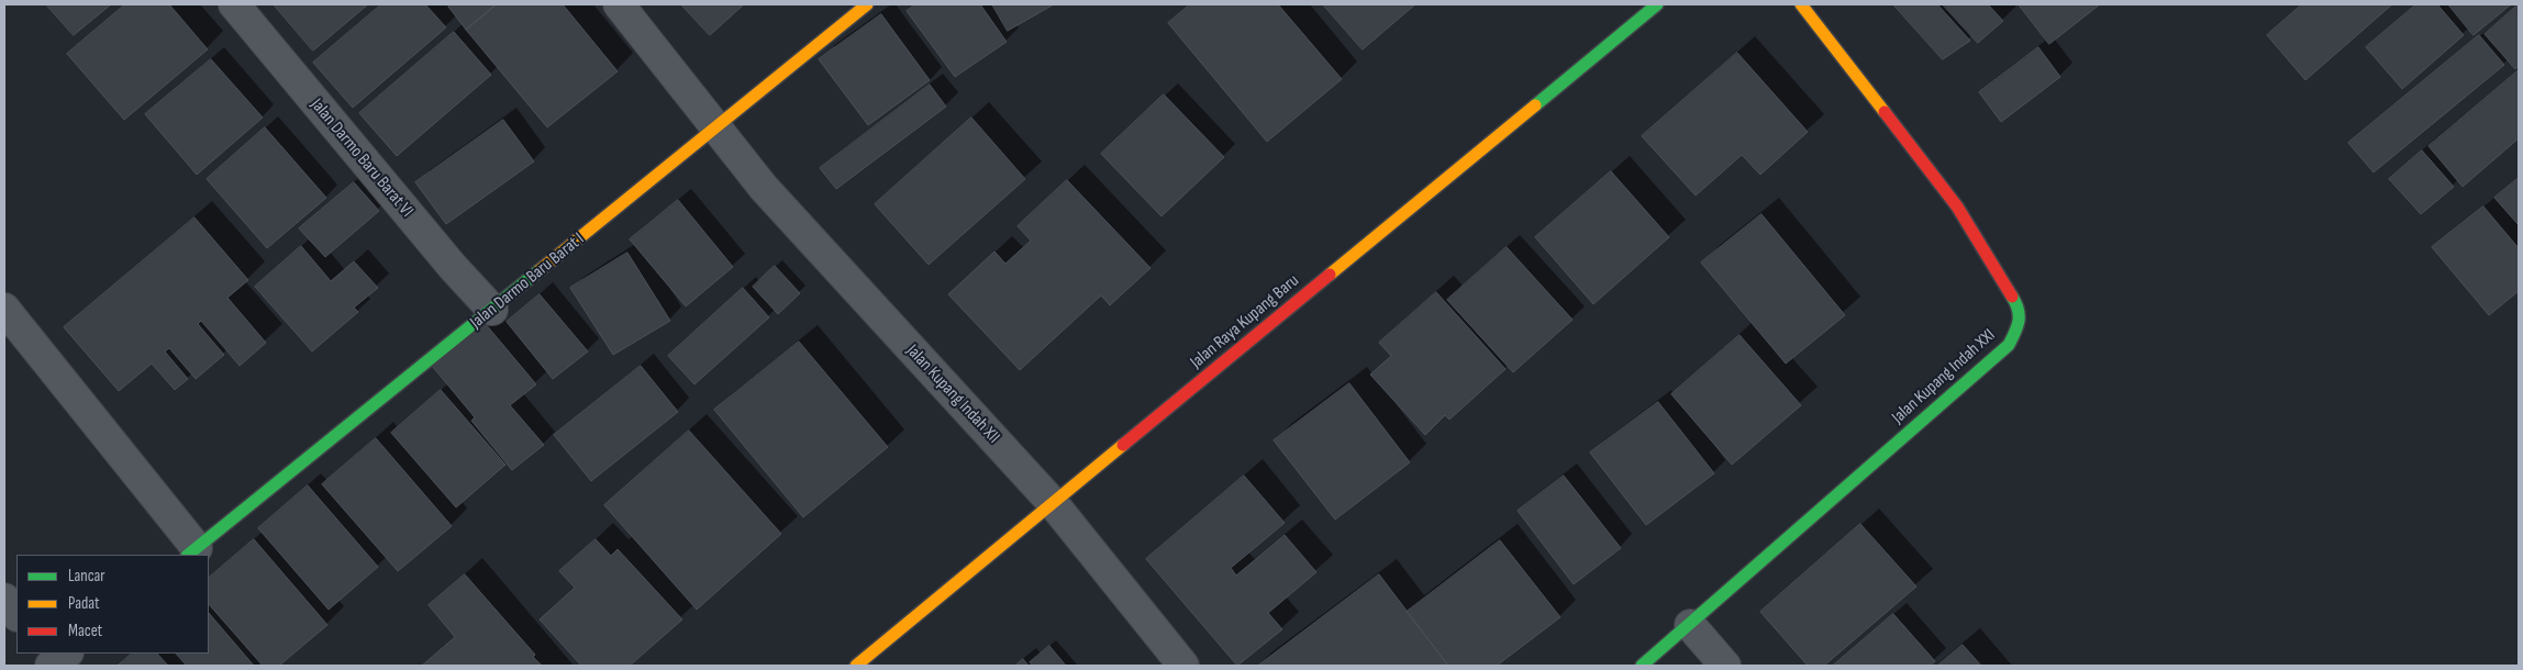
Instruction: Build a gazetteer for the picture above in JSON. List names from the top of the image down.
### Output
{
  "streets": {
    "street": [
      "Jalan Darmo Baru Barat VI",
      "Jalan Darmo Baru Barat I",
      "Jalan Raya Kupang Baru",
      "Jalan Kupang Indah XXI",
      "Jalan Kupang Indah XII"
    ]
  },
  "crossings": [
    ["Jalan Darmo Baru Barat VI", "Jalan Darmo Baru Barat I"],
    ["Jalan Darmo Baru Barat I", "Jalan Kupang Indah XII"],
    ["Jalan Raya Kupang Baru", "Jalan Kupang Indah XII"]
  ],
  "legend": ["Lancar", "Padat", "Macet"]
}
